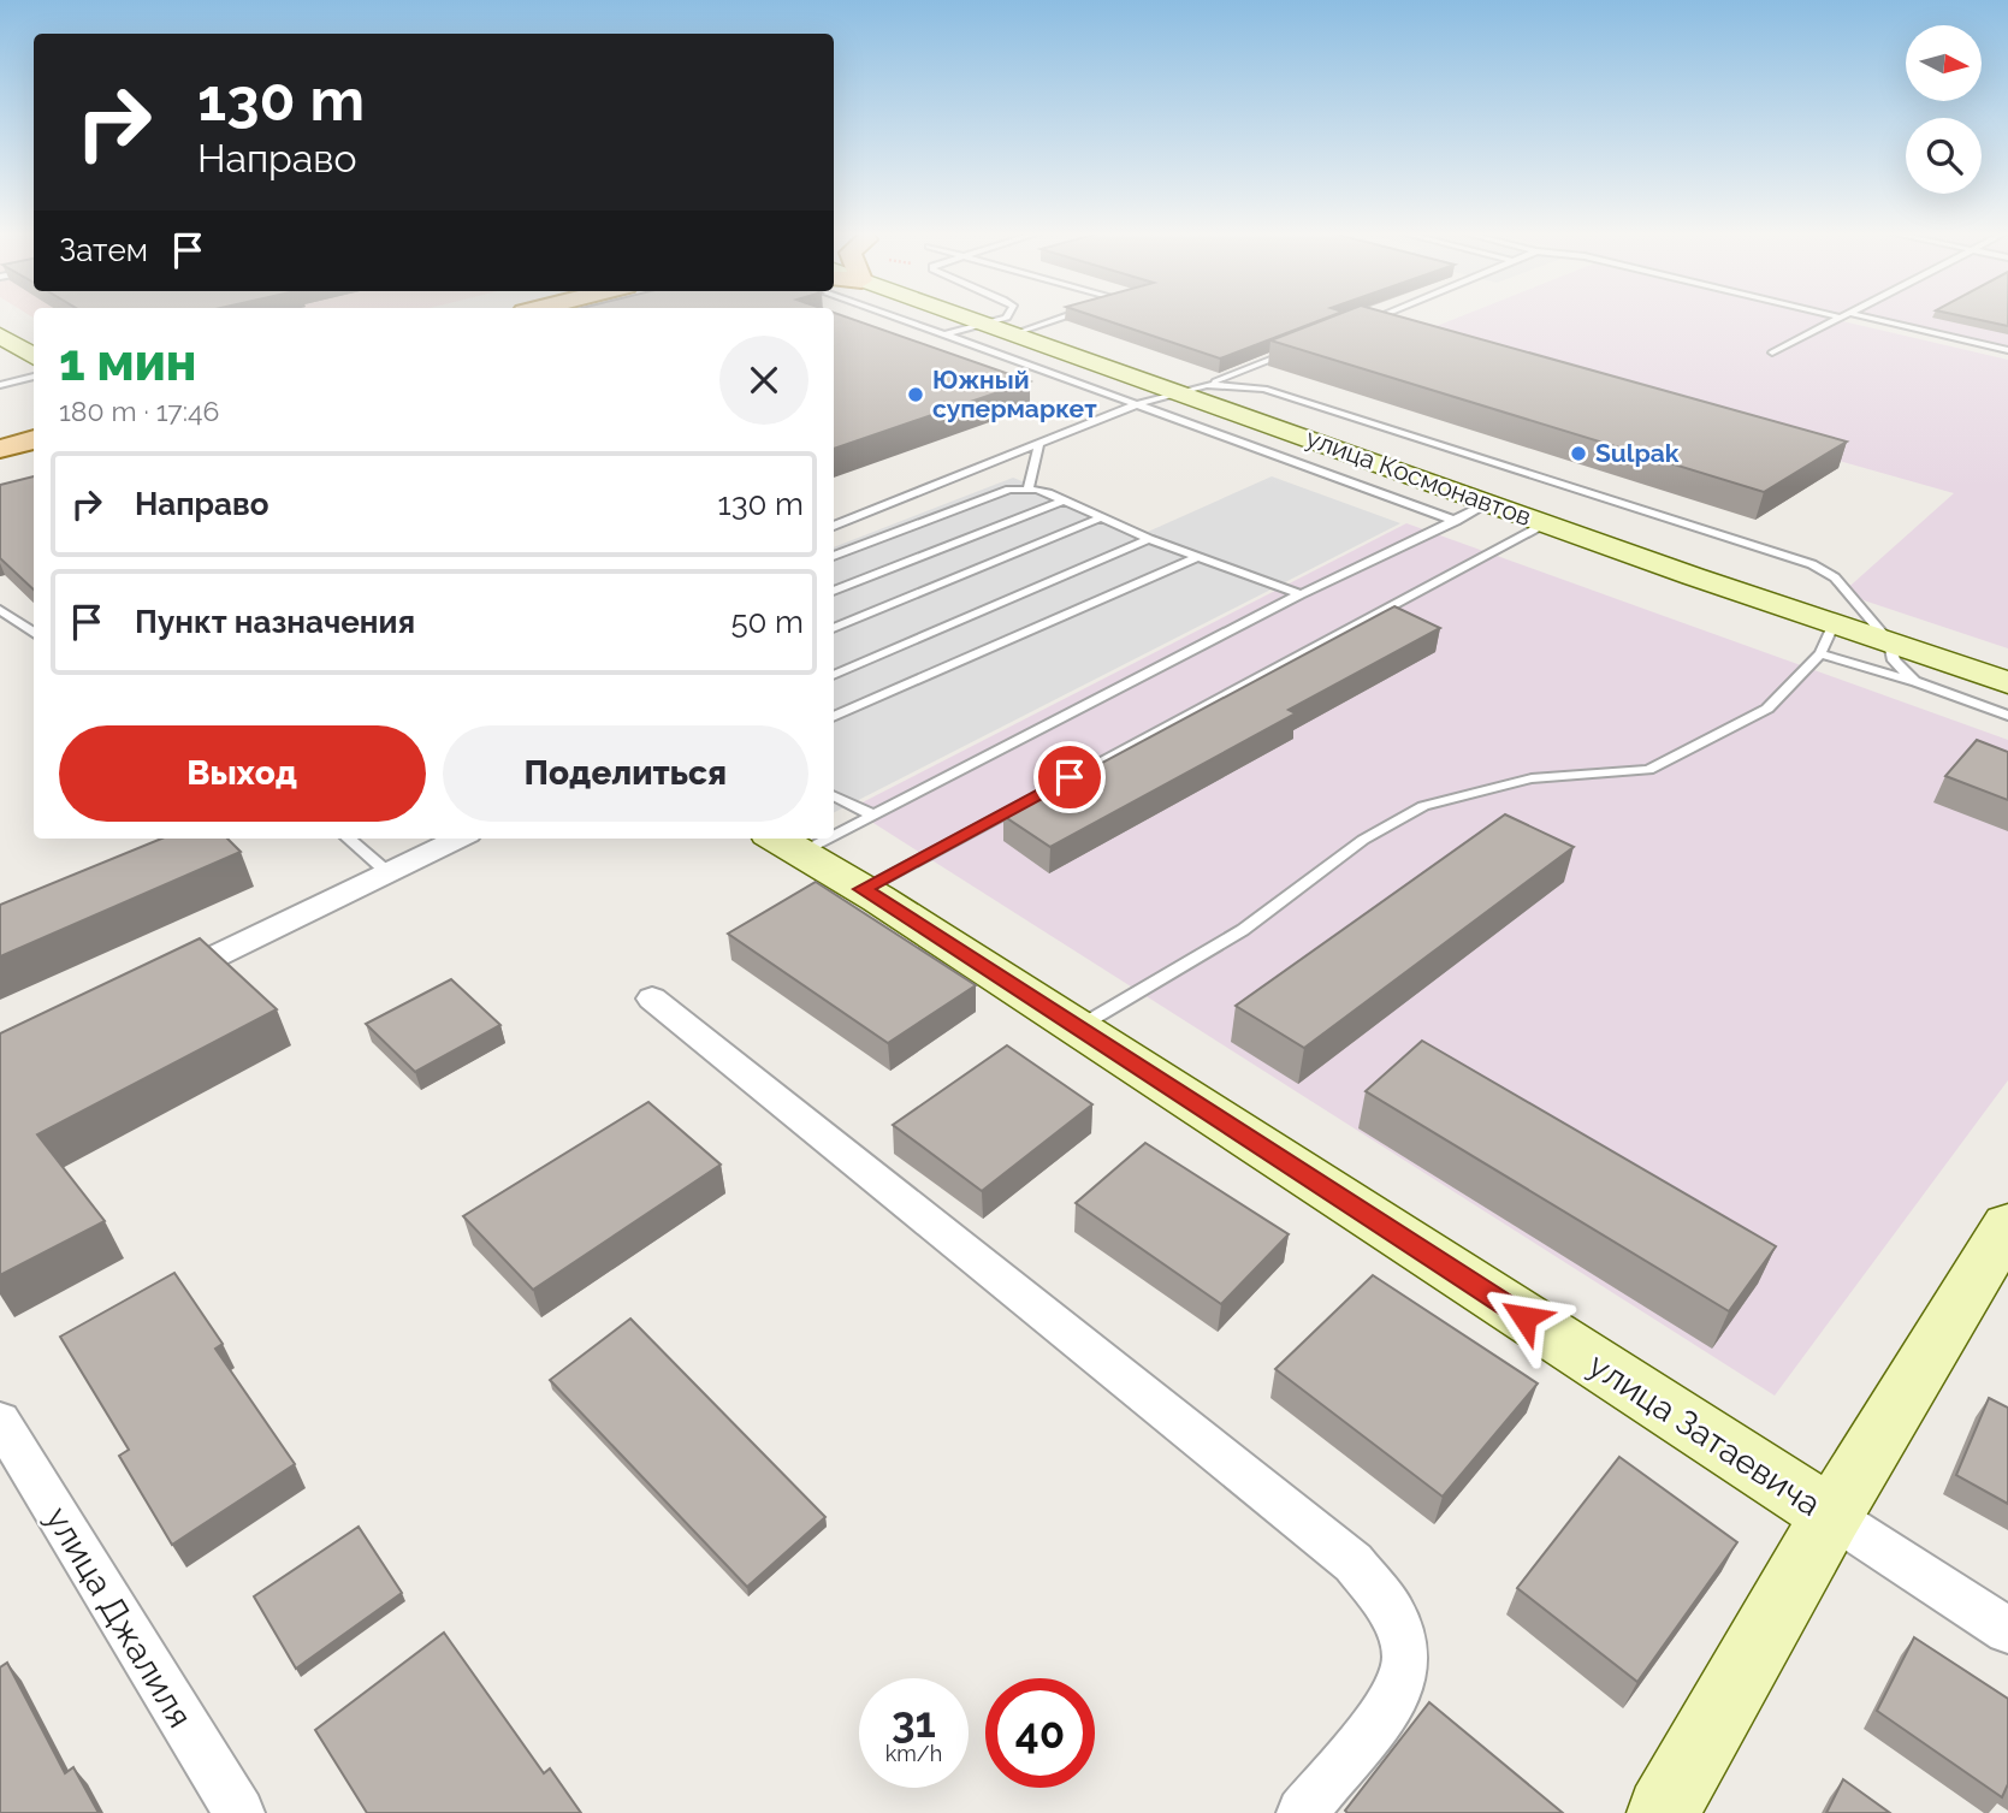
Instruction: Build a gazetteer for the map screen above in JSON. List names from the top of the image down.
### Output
{
  "streets": {
    "street": ["улица Космонавтов", "улица Затаевича", "улица Джалиля"]
  },
  "places": ["Южный супермаркет", "Sulpak"],
  "north": "right",
  "page": {
    "turn": ["130 m", "Направо"],
    "then": "Затем",
    "heading": ["1 мин", "180 m · 17:46"],
    "list": [
      {
        "name": "Направо",
        "value": "130 m"
      },
      {
        "name": "Пункт назначения",
        "value": "50 m"
      }
    ],
    "buttons": ["Выход", "Поделиться"],
    "speed": "31 km/h",
    "limit": "40"
  }
}
